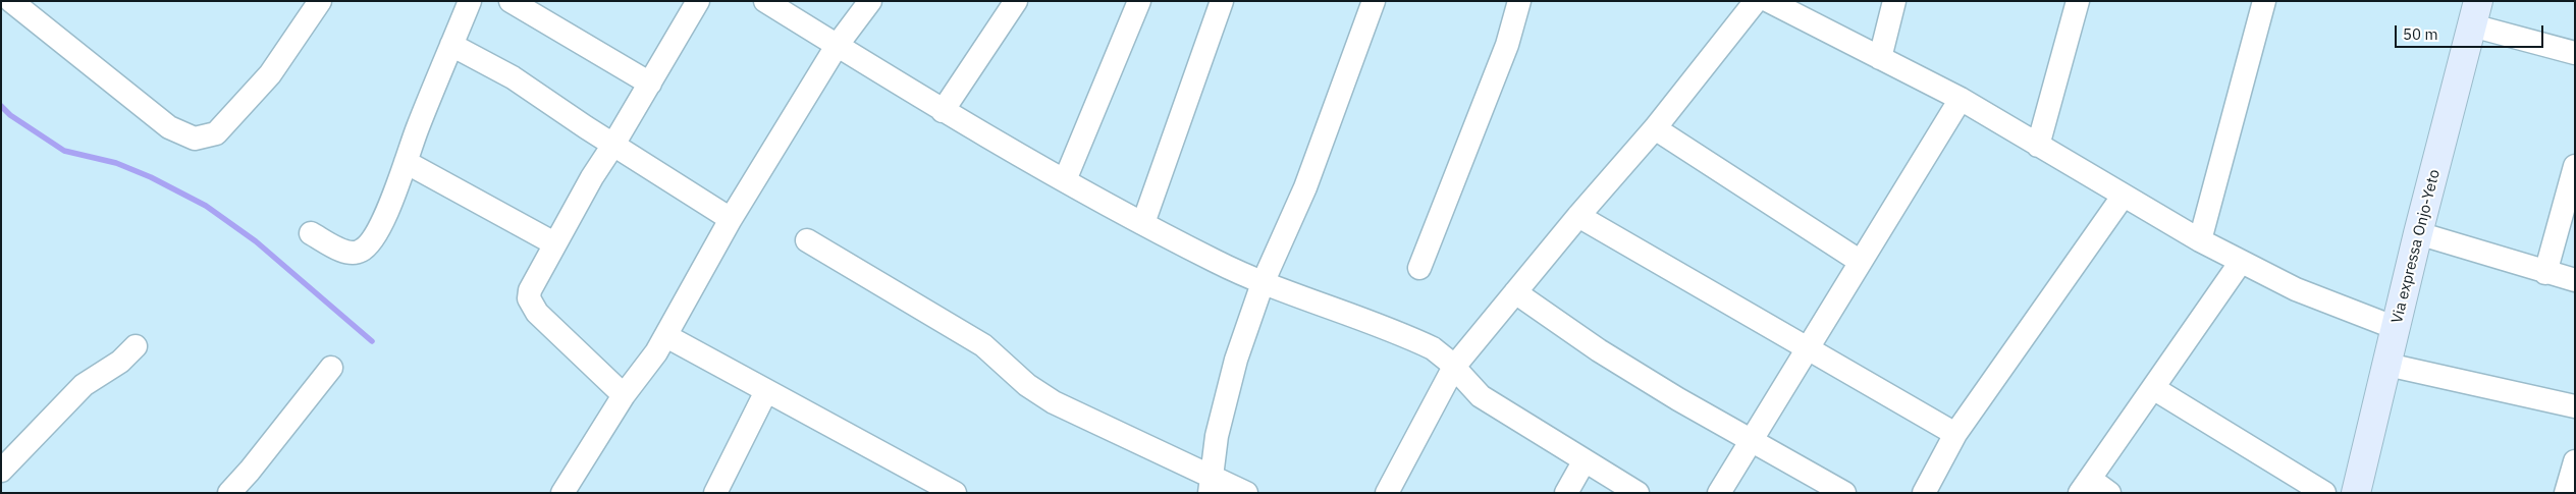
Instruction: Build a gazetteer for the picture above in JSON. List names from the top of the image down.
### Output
{
  "streets": {
    "main road": ["Via expressa Onjo-Yeto"]
  },
  "scale_bar": "50 m"
}
